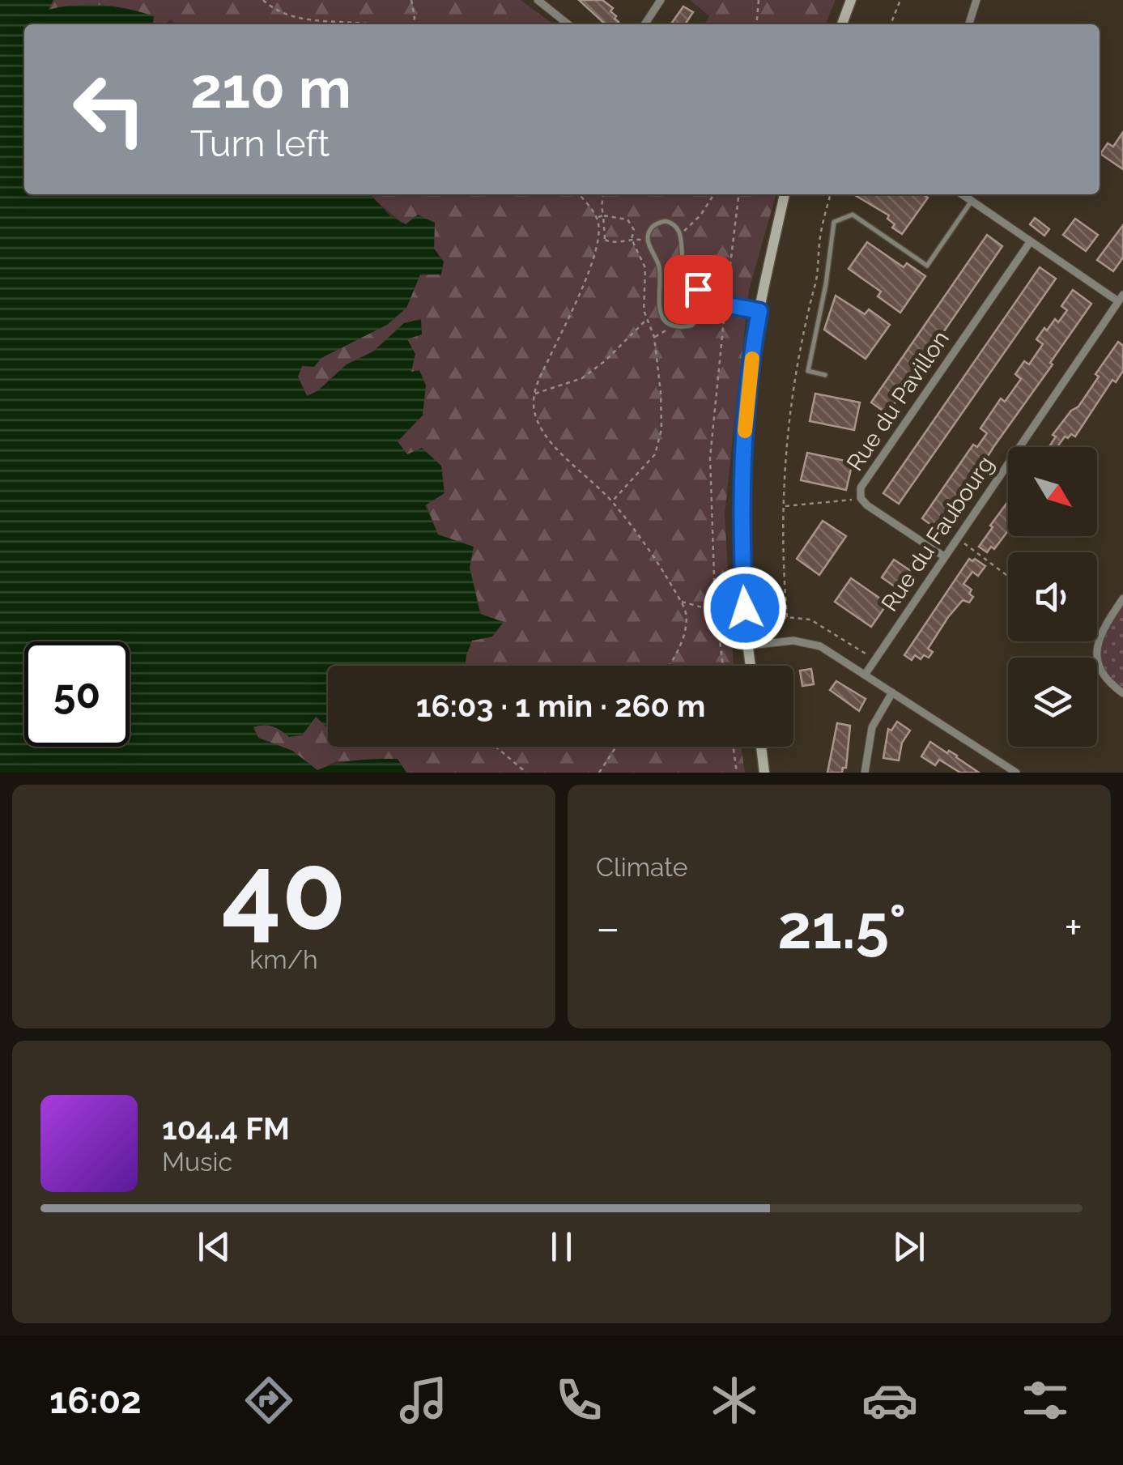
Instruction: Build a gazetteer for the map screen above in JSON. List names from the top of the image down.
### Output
{
  "streets": {
    "street": ["Rue du Pavillon", "Rue du Faubourg"]
  },
  "crossings": [
    ["Rue du Pavillon", "Rue du Faubourg"]
  ],
  "north": "bottom right",
  "page": {
    "turn": ["210 m", "Turn left"],
    "limit": "50",
    "trip": "16:03 · 1 min · 260 m",
    "tile": [
      ["40", "km/h"],
      "Climate"
    ],
    "heat": ["−", "21.5°", "+"],
    "song": ["104.4 FM", "Music"],
    "tabs": "16:02"
  }
}
